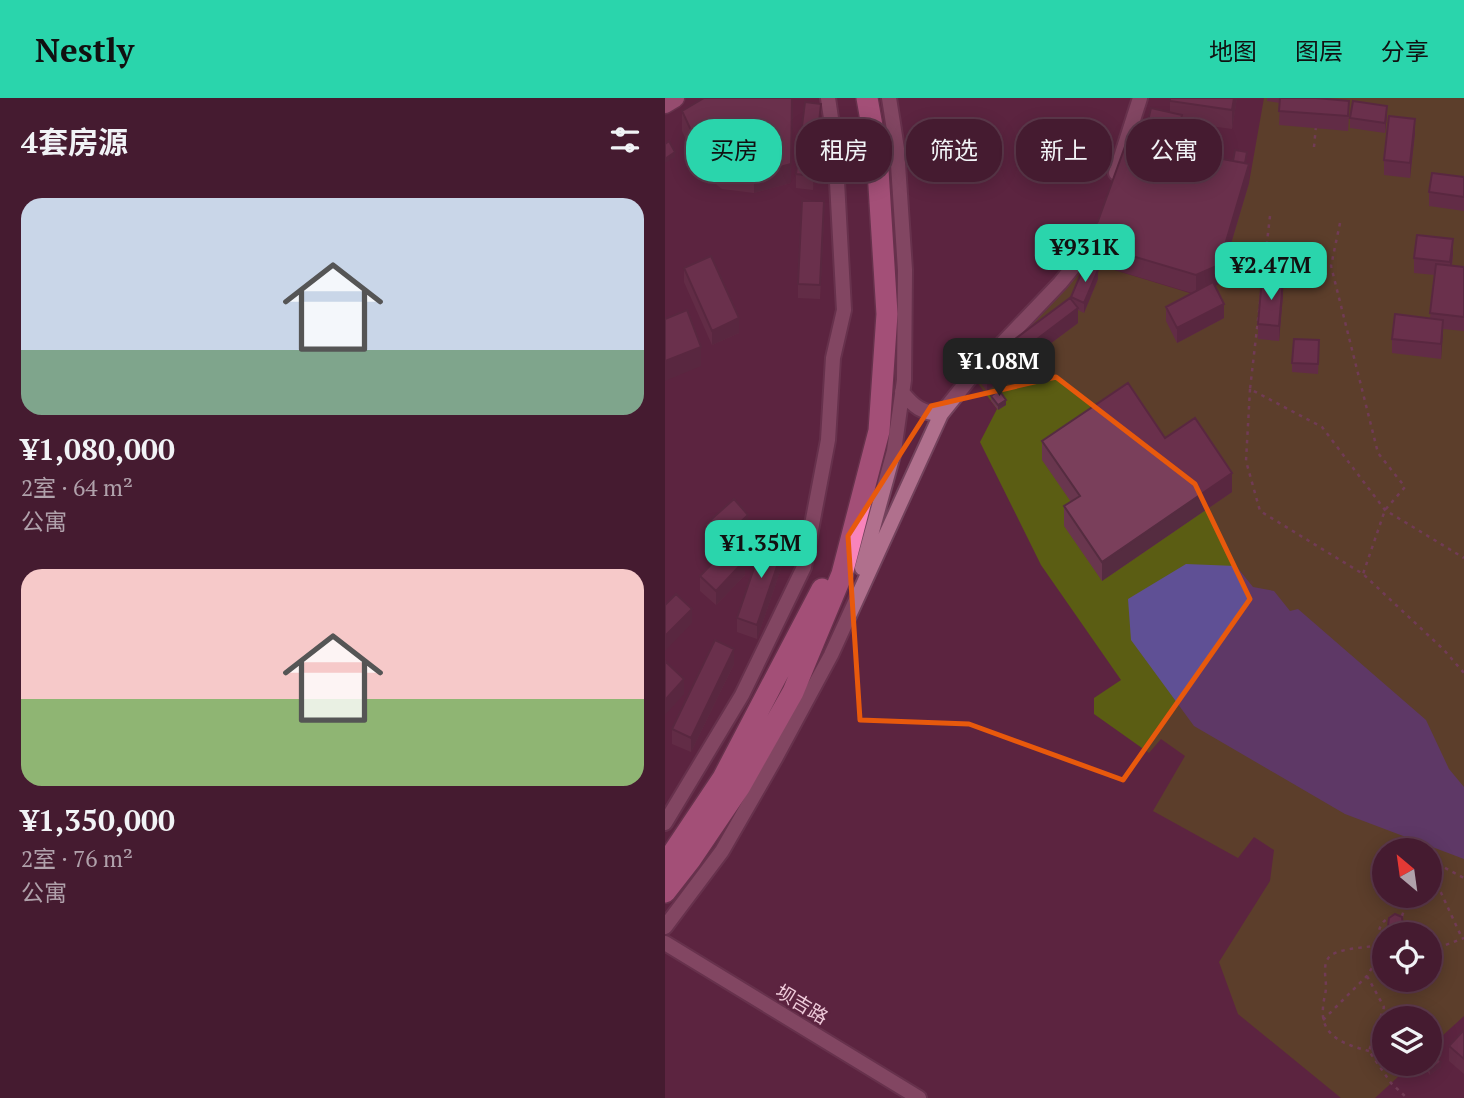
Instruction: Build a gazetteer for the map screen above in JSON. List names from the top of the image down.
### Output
{
  "streets": {
    "street": ["坝吉路"]
  },
  "north": "top left",
  "page": {
    "header": "Nestly",
    "nav": ["地图", "图层", "分享"],
    "heading": "4套房源",
    "chip": [
      "买房",
      "租房",
      "筛选",
      "新上",
      "公寓"
    ],
    "list": [
      {
        "name": "¥1,080,000",
        "note": "2室 · 64 m² · 公寓"
      },
      {
        "name": "¥1,350,000",
        "note": "2室 · 76 m² · 公寓"
      }
    ],
    "price": [
      "¥931K",
      "¥2.47M",
      "¥1.08M",
      "¥1.35M"
    ]
  }
}
